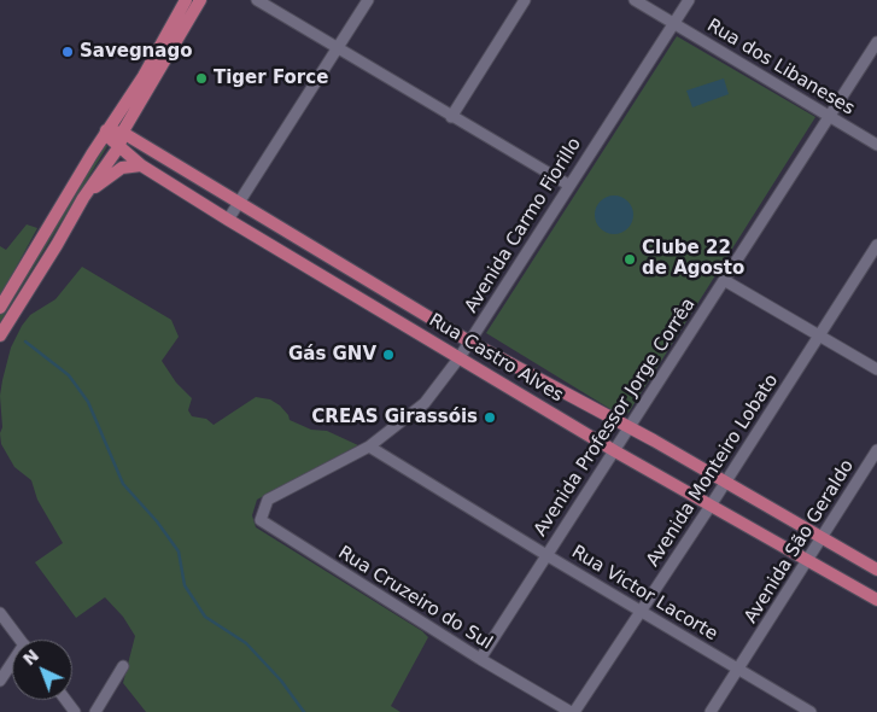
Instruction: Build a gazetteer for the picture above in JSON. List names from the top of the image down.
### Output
{
  "streets": {
    "main road": ["Rua Castro Alves"],
    "street": [
      "Rua dos Libaneses",
      "Avenida Carmo Fiorillo",
      "Avenida Professor Jorge Corrêa",
      "Avenida Monteiro Lobato",
      "Avenida São Geraldo",
      "Rua Victor Lacorte",
      "Rua Cruzeiro do Sul"
    ]
  },
  "crossings": [
    ["Rua dos Libaneses", "Avenida Carmo Fiorillo"],
    ["Rua dos Libaneses", "Avenida Professor Jorge Corrêa"],
    ["Avenida Carmo Fiorillo", "Rua Castro Alves"],
    ["Avenida Carmo Fiorillo", "Rua Victor Lacorte"],
    ["Avenida Carmo Fiorillo", "Rua Cruzeiro do Sul"],
    ["Rua Castro Alves", "Avenida Professor Jorge Corrêa"],
    ["Rua Castro Alves", "Avenida Monteiro Lobato"],
    ["Rua Castro Alves", "Avenida São Geraldo"],
    ["Avenida Professor Jorge Corrêa", "Rua Victor Lacorte"],
    ["Avenida Professor Jorge Corrêa", "Rua Cruzeiro do Sul"],
    ["Avenida Monteiro Lobato", "Rua Victor Lacorte"],
    ["Avenida Monteiro Lobato", "Rua Cruzeiro do Sul"],
    ["Avenida São Geraldo", "Rua Victor Lacorte"]
  ],
  "places": [
    "Savegnago",
    "Tiger Force",
    "Clube 22 de Agosto",
    "Gás GNV",
    "CREAS Girassóis"
  ],
  "north": "top left"
}
